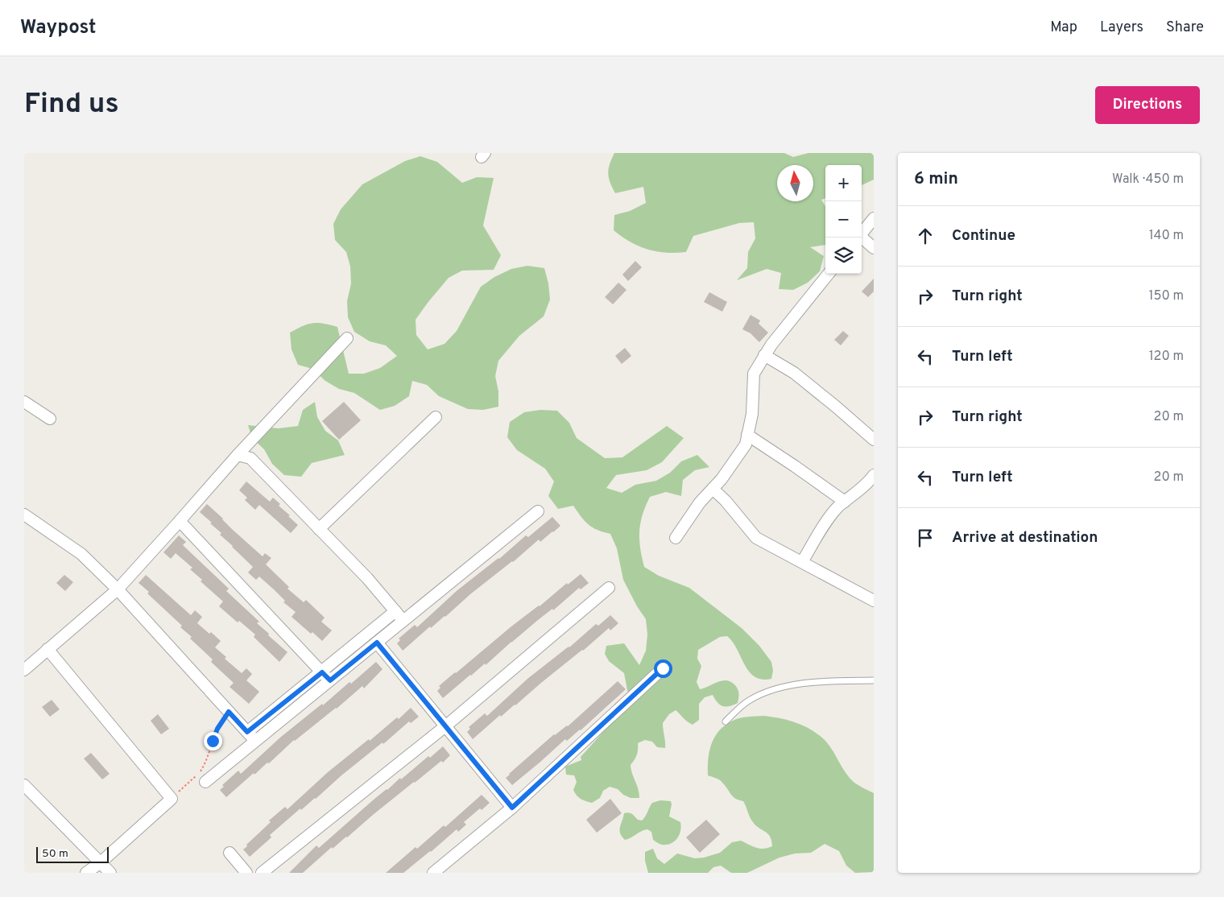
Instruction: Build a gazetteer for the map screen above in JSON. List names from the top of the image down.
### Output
{
  "scale_bar": "50 m",
  "north": "top",
  "page": {
    "header": "Waypost",
    "nav": ["Map", "Layers", "Share"],
    "buttons": "Directions",
    "title": "Find us",
    "heading": ["6 min", "Walk · 450 m"],
    "map_buttons": ["+", "−"],
    "list": [
      ["Continue", "140 m"],
      ["Turn right", "150 m"],
      ["Turn left", "120 m"],
      ["Turn right", "20 m"],
      ["Turn left", "20 m"],
      "Arrive at destination"
    ],
    "scale": "50 m"
  }
}
